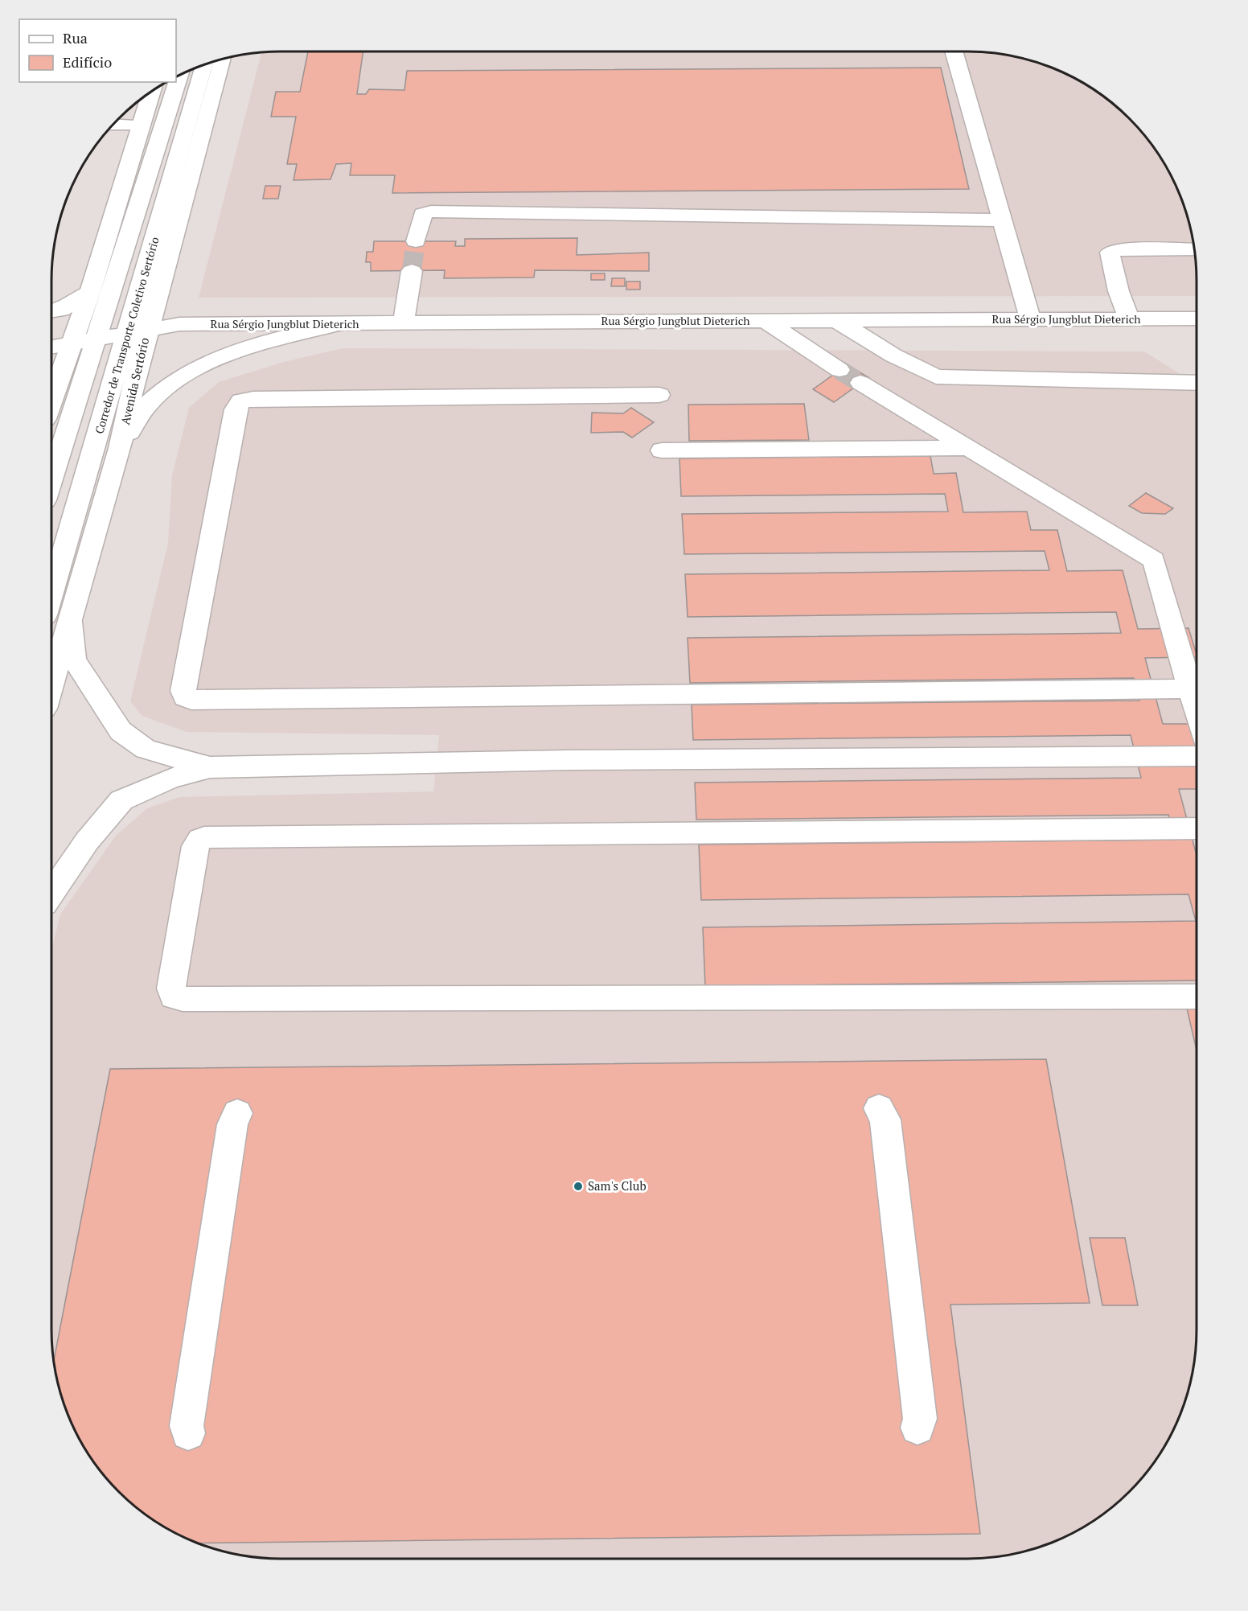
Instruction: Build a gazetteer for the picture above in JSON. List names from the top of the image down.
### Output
{
  "streets": {
    "main road": ["Rua Sérgio Jungblut Dieterich", "Corredor de Transporte Coletivo Sertório", "Avenida Sertório"]
  },
  "crossings": [
    ["Rua Sérgio Jungblut Dieterich", "Corredor de Transporte Coletivo Sertório"],
    ["Rua Sérgio Jungblut Dieterich", "Avenida Sertório"]
  ],
  "places": ["Sam's Club"],
  "legend": ["Rua", "Edifício"]
}
